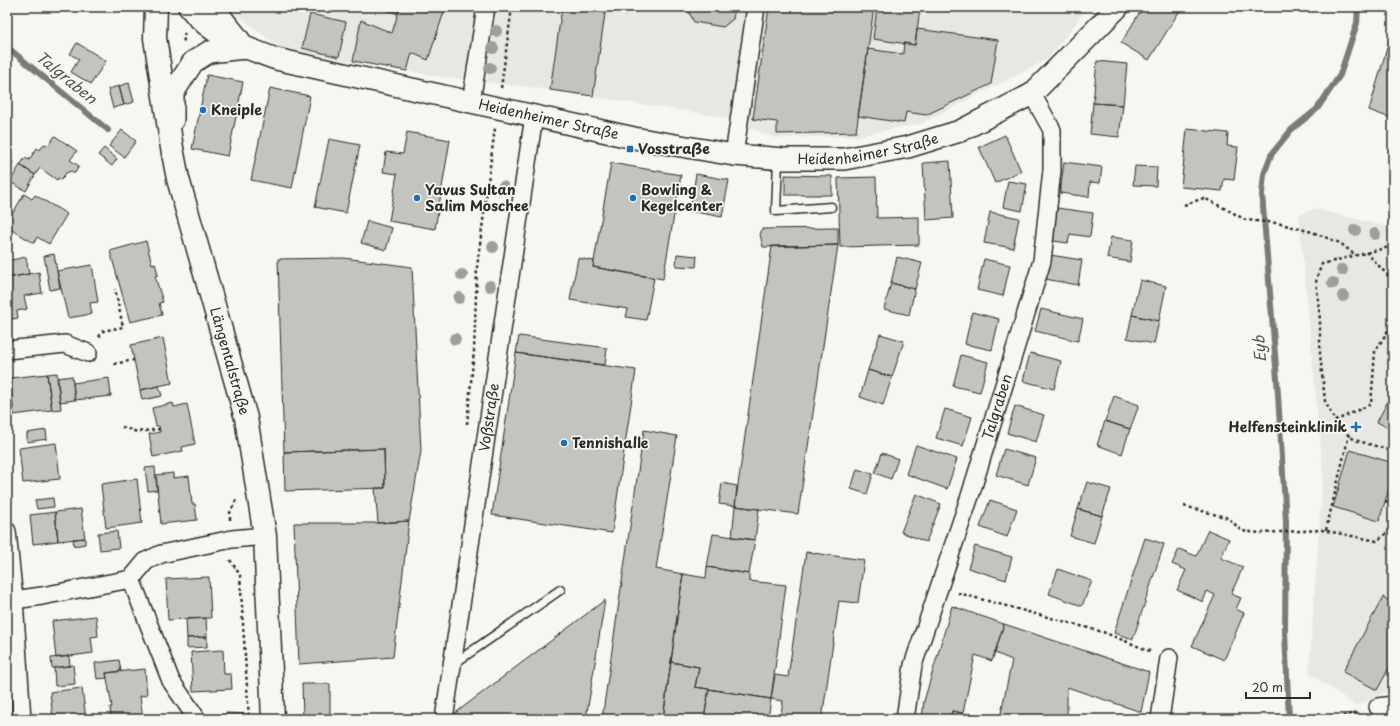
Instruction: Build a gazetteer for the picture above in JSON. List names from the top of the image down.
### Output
{
  "streets": {
    "main road": ["Längentalstraße"],
    "street": ["Heidenheimer Straße", "Talgraben", "Voßstraße"]
  },
  "crossings": [
    ["Heidenheimer Straße", "Talgraben"],
    ["Heidenheimer Straße", "Voßstraße"]
  ],
  "water": ["Talgraben", "Eyb"],
  "places": {
    "other": [
      "Kneiple",
      "Yavus Sultan Salim Moschee",
      "Bowling & Kegelcenter",
      "Tennishalle"
    ],
    "transit": ["Vosstraße"],
    "health": ["Helfensteinklinik"]
  },
  "scale_bar": "20 m"
}
